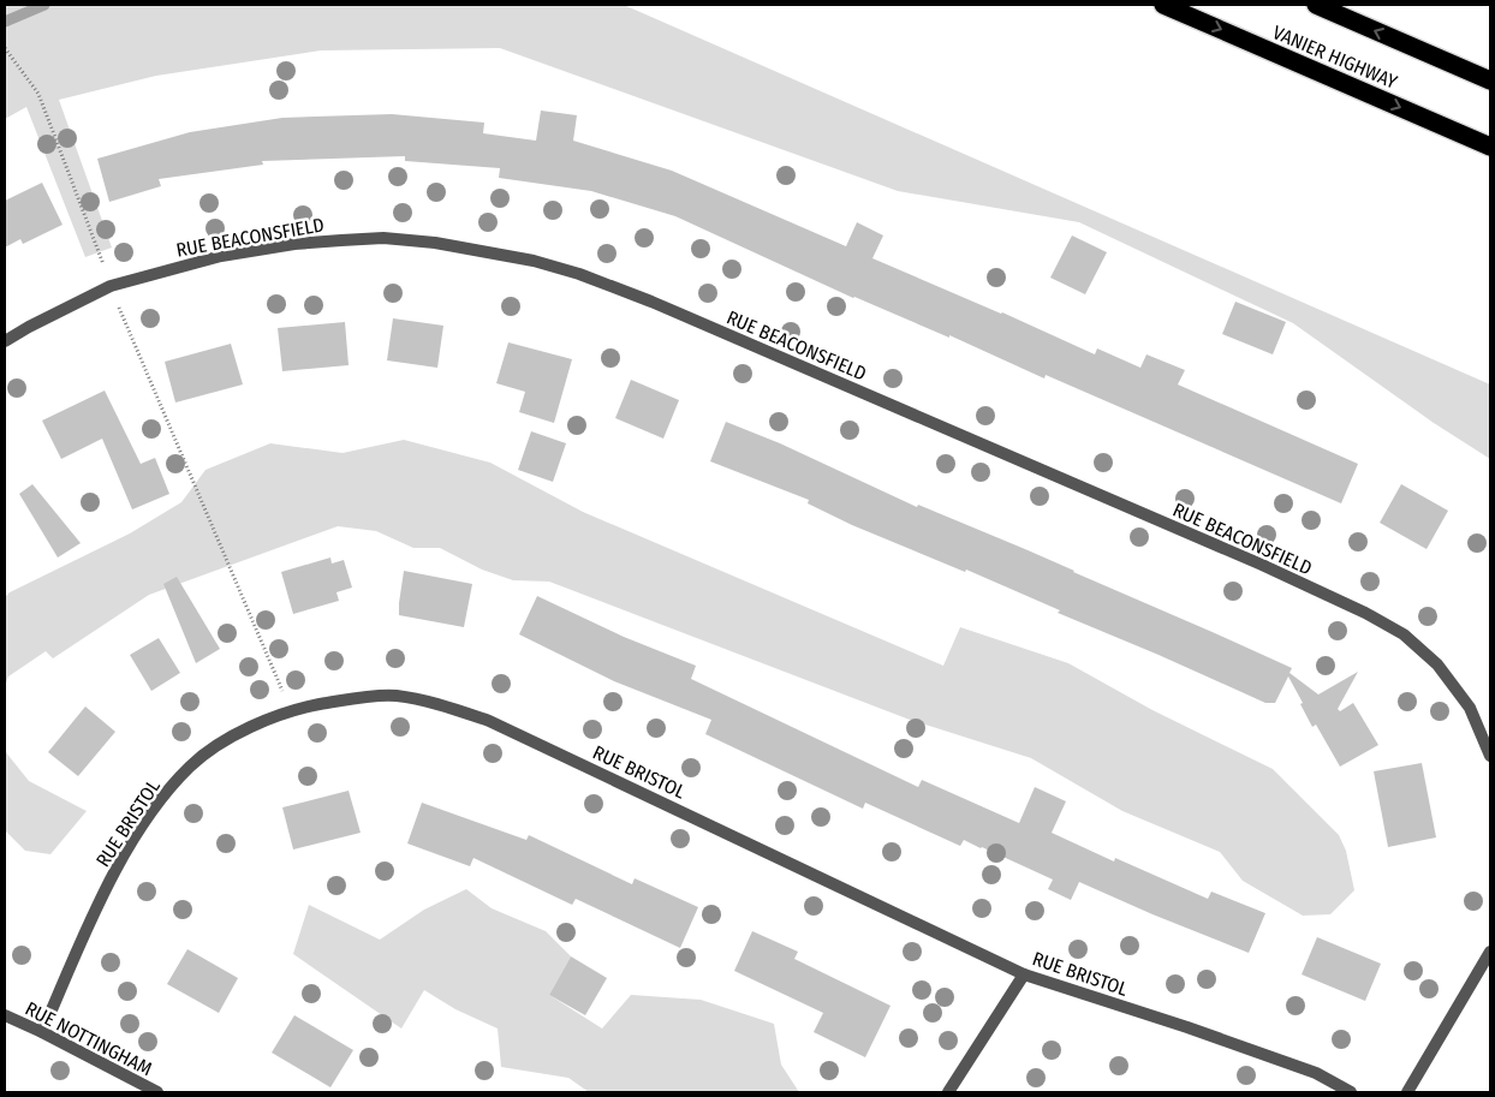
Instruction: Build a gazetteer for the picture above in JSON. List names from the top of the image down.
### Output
{
  "streets": {
    "highway": ["VANIER HIGHWAY"],
    "street": ["RUE BEACONSFIELD", "RUE BRISTOL", "RUE NOTTINGHAM"]
  },
  "crossings": [
    ["RUE BRISTOL", "RUE NOTTINGHAM"]
  ]
}
